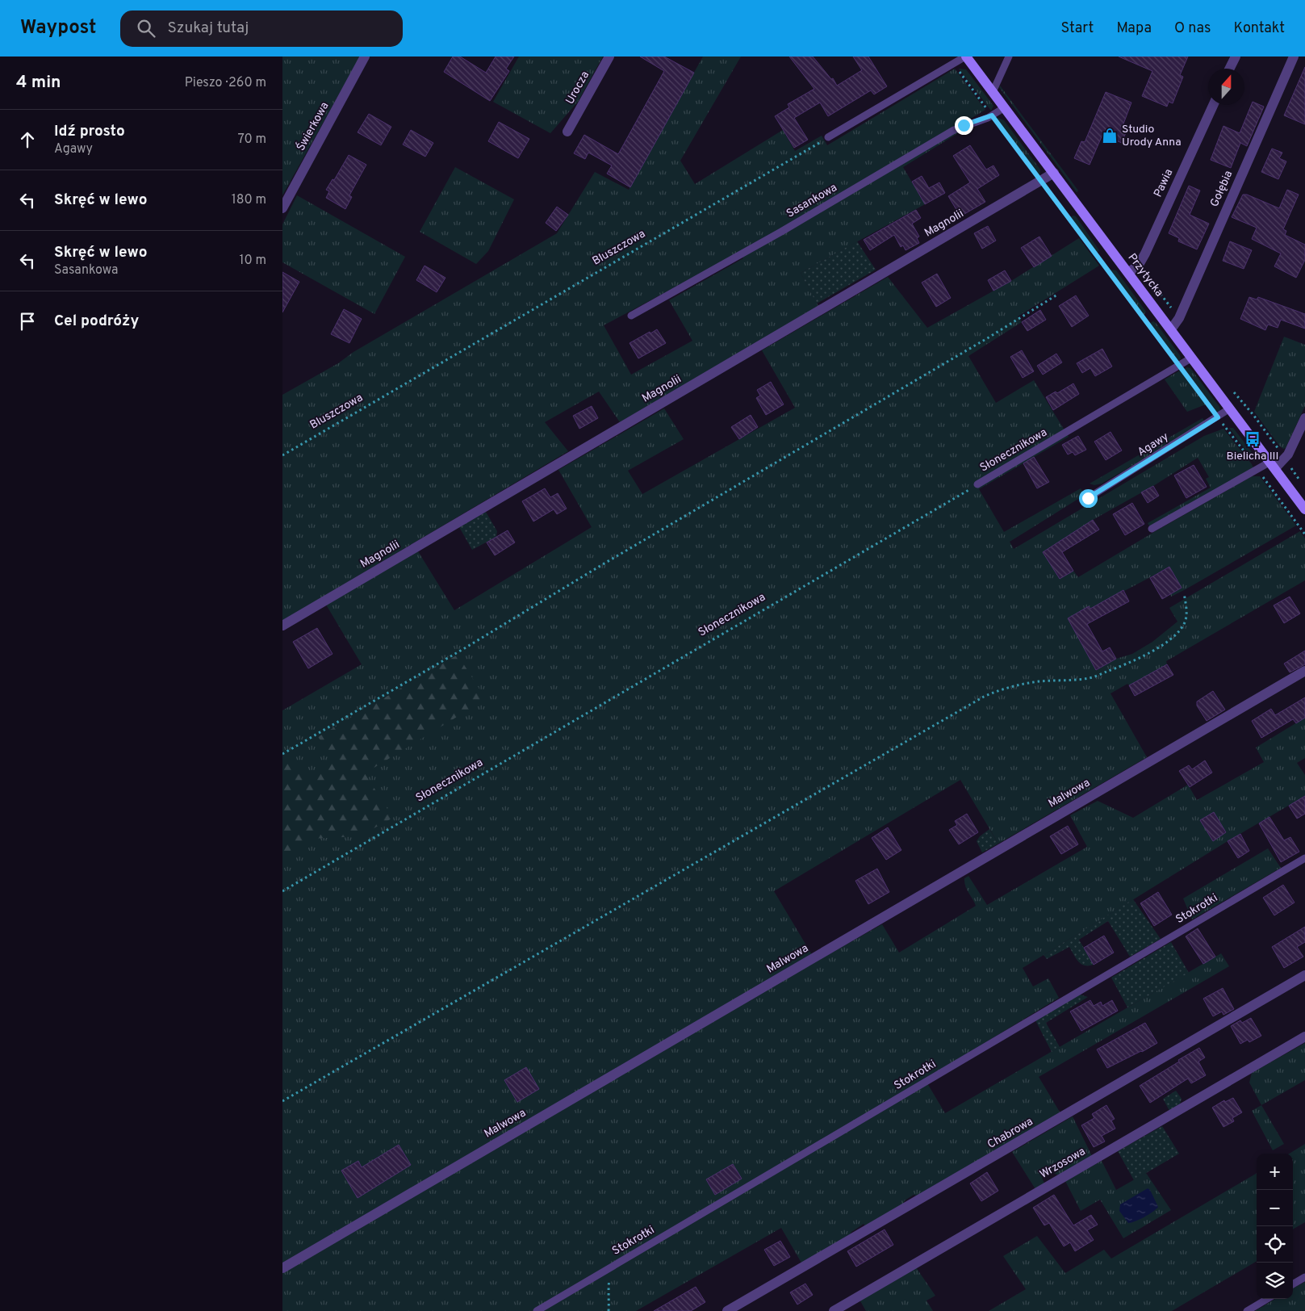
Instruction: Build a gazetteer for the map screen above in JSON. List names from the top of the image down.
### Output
{
  "streets": {
    "main road": ["Przytycka"],
    "street": [
      "Urocza",
      "Świerkowa",
      "Pawia",
      "Gołębia",
      "Magnolii",
      "Malwowa",
      "Chabrowa",
      "Wrzosowa"
    ],
    "lane": [
      "Sasankowa",
      "Agawy",
      "Słonecznikowa",
      "Stokrotki"
    ],
    "path": ["Bluszczowa"]
  },
  "crossings": [
    ["Pawia", "Przytycka"],
    ["Gołębia", "Przytycka"],
    ["Sasankowa", "Przytycka"],
    ["Magnolii", "Przytycka"],
    ["Przytycka", "Agawy"],
    ["Przytycka", "Słonecznikowa"]
  ],
  "places": {
    "shop": ["Studio Urody Anna"],
    "bus stop": ["Bielicha III"]
  },
  "north": "top",
  "page": {
    "header": "Waypost",
    "search": "Szukaj tutaj",
    "nav": [
      "Start",
      "Mapa",
      "O nas",
      "Kontakt"
    ],
    "heading": ["4 min", "Pieszo · 260 m"],
    "list": [
      ["Idź prosto", "Agawy", "70 m"],
      ["Skręć w lewo", "180 m"],
      ["Skręć w lewo", "Sasankowa", "10 m"],
      "Cel podróży"
    ],
    "map_buttons": ["+", "−"]
  }
}
